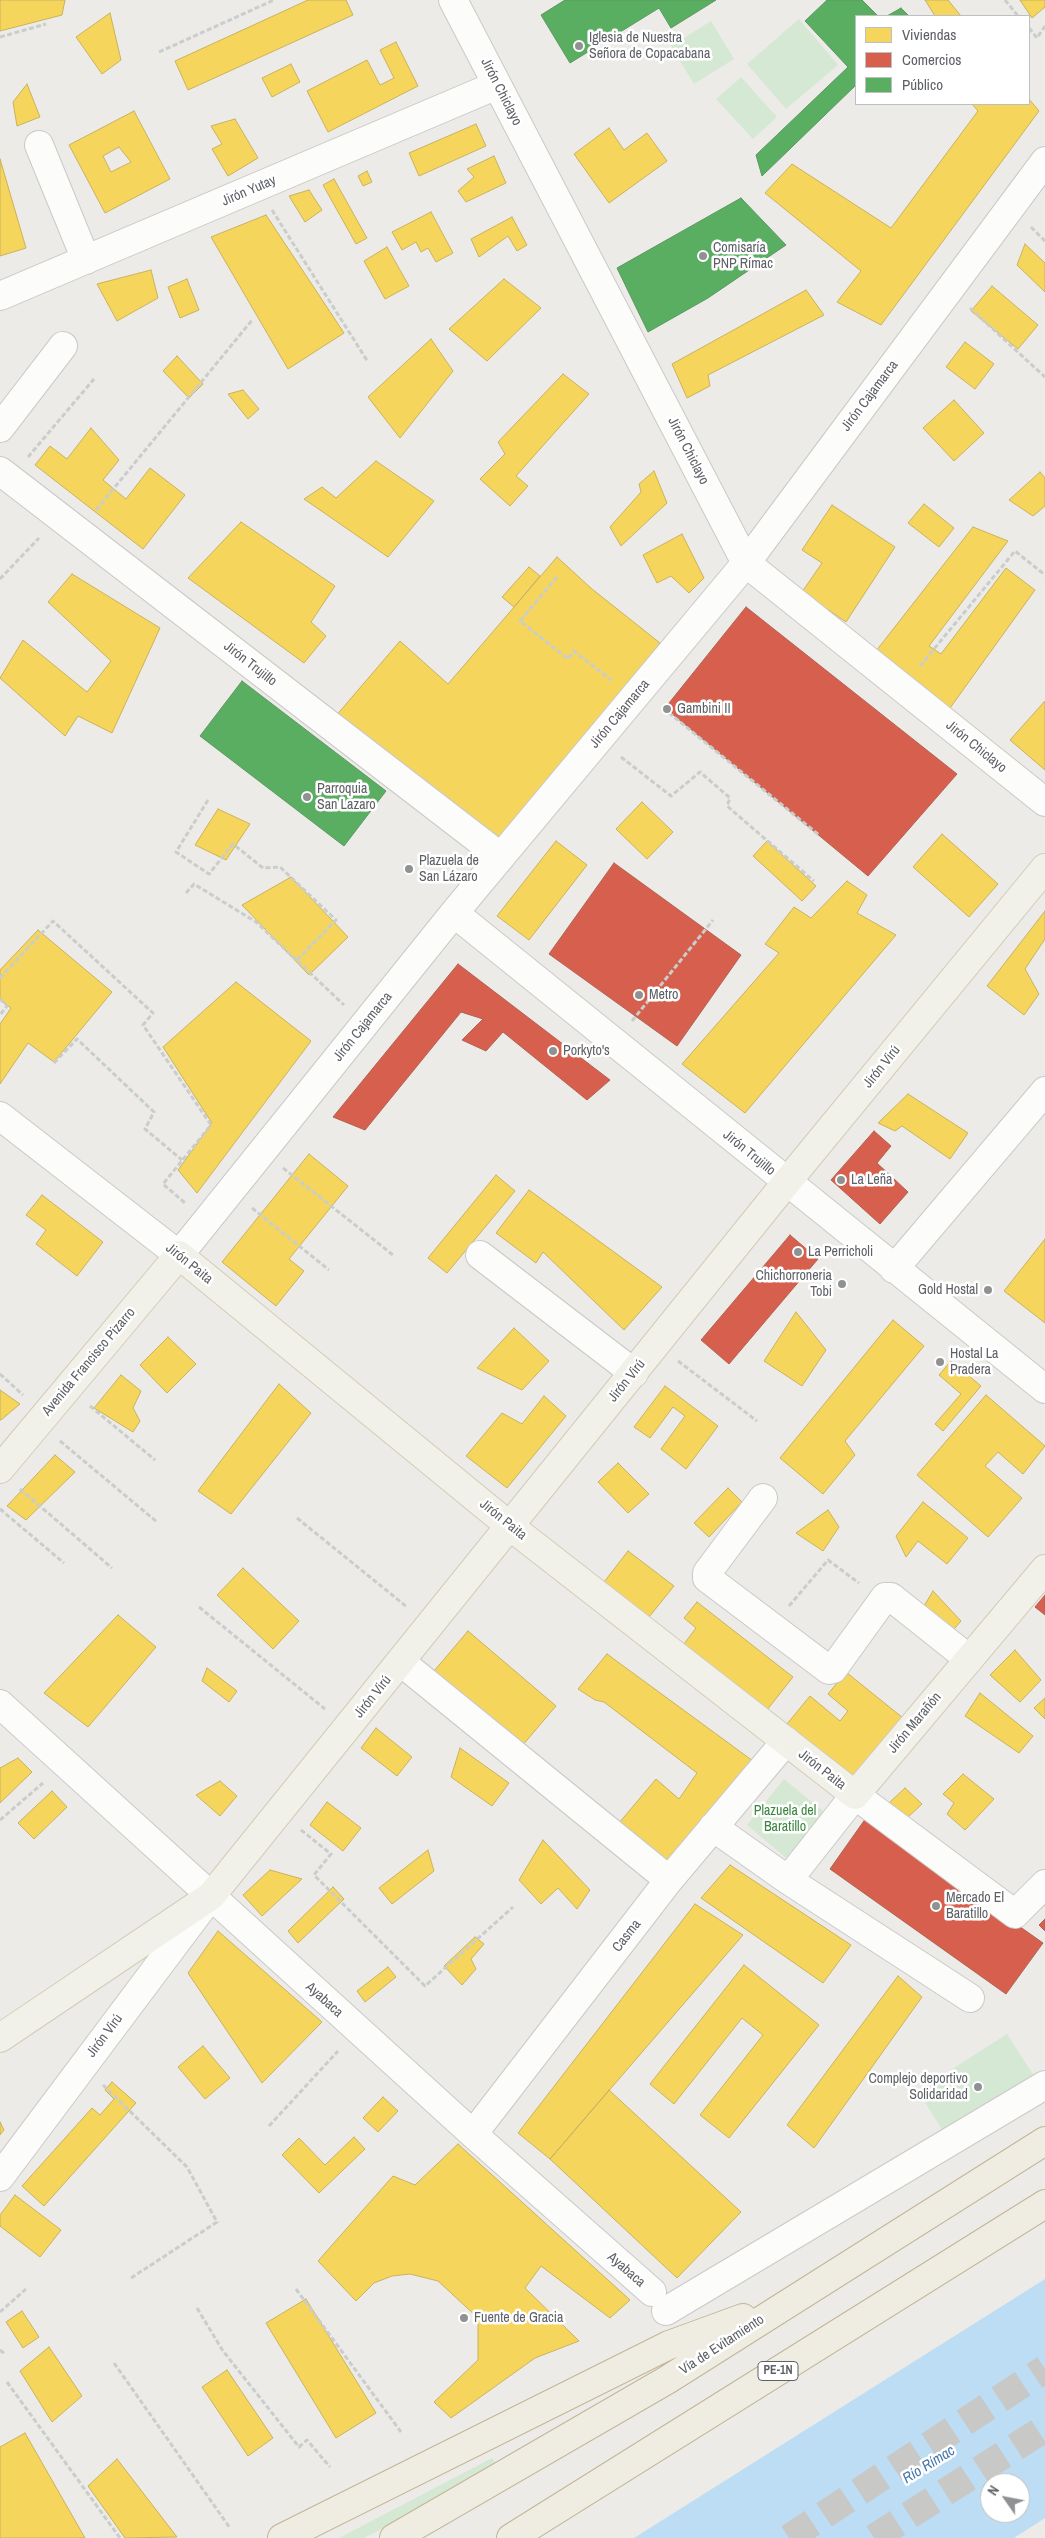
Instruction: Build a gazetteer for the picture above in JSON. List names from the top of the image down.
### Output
{
  "streets": {
    "highway": ["Vía de Evitamiento", "PE-1N"],
    "main road": [
      "Jirón Virú",
      "Jirón Paita",
      "Avenida Francisco Pizarro",
      "Jirón Marañón"
    ],
    "street": [
      "Jirón Chiclayo",
      "Jirón Yutay",
      "Jirón Cajamarca",
      "Jirón Trujillo",
      "Casma",
      "Ayabaca"
    ]
  },
  "crossings": [
    ["Jirón Chiclayo", "Jirón Yutay"],
    ["Jirón Chiclayo", "Jirón Cajamarca"],
    ["Jirón Cajamarca", "Jirón Trujillo"],
    ["Jirón Cajamarca", "Jirón Paita"],
    ["Jirón Cajamarca", "Avenida Francisco Pizarro"],
    ["Jirón Trujillo", "Jirón Virú"],
    ["Jirón Virú", "Jirón Paita"],
    ["Jirón Virú", "Ayabaca"],
    ["Jirón Paita", "Avenida Francisco Pizarro"],
    ["Jirón Paita", "Jirón Marañón"],
    ["Jirón Paita", "Casma"],
    ["Casma", "Ayabaca"]
  ],
  "water": ["Río Rímac"],
  "parks": ["Plazuela del Baratillo"],
  "places": [
    "Iglesia de Nuestra Señora de Copacabana",
    "Comisaría PNP Rímac",
    "Gambini II",
    "Parroquia San Lazaro",
    "Plazuela de San Lázaro",
    "Metro",
    "Porkyto's",
    "La Leña",
    "La Perricholi",
    "Chichorroneria Tobi",
    "Gold Hostal",
    "Hostal La Pradera",
    "Mercado El Baratillo",
    "Complejo deportivo Solidaridad",
    "Fuente de Gracia"
  ],
  "legend": ["Viviendas", "Comercios", "Público"],
  "north": "top left"
}
